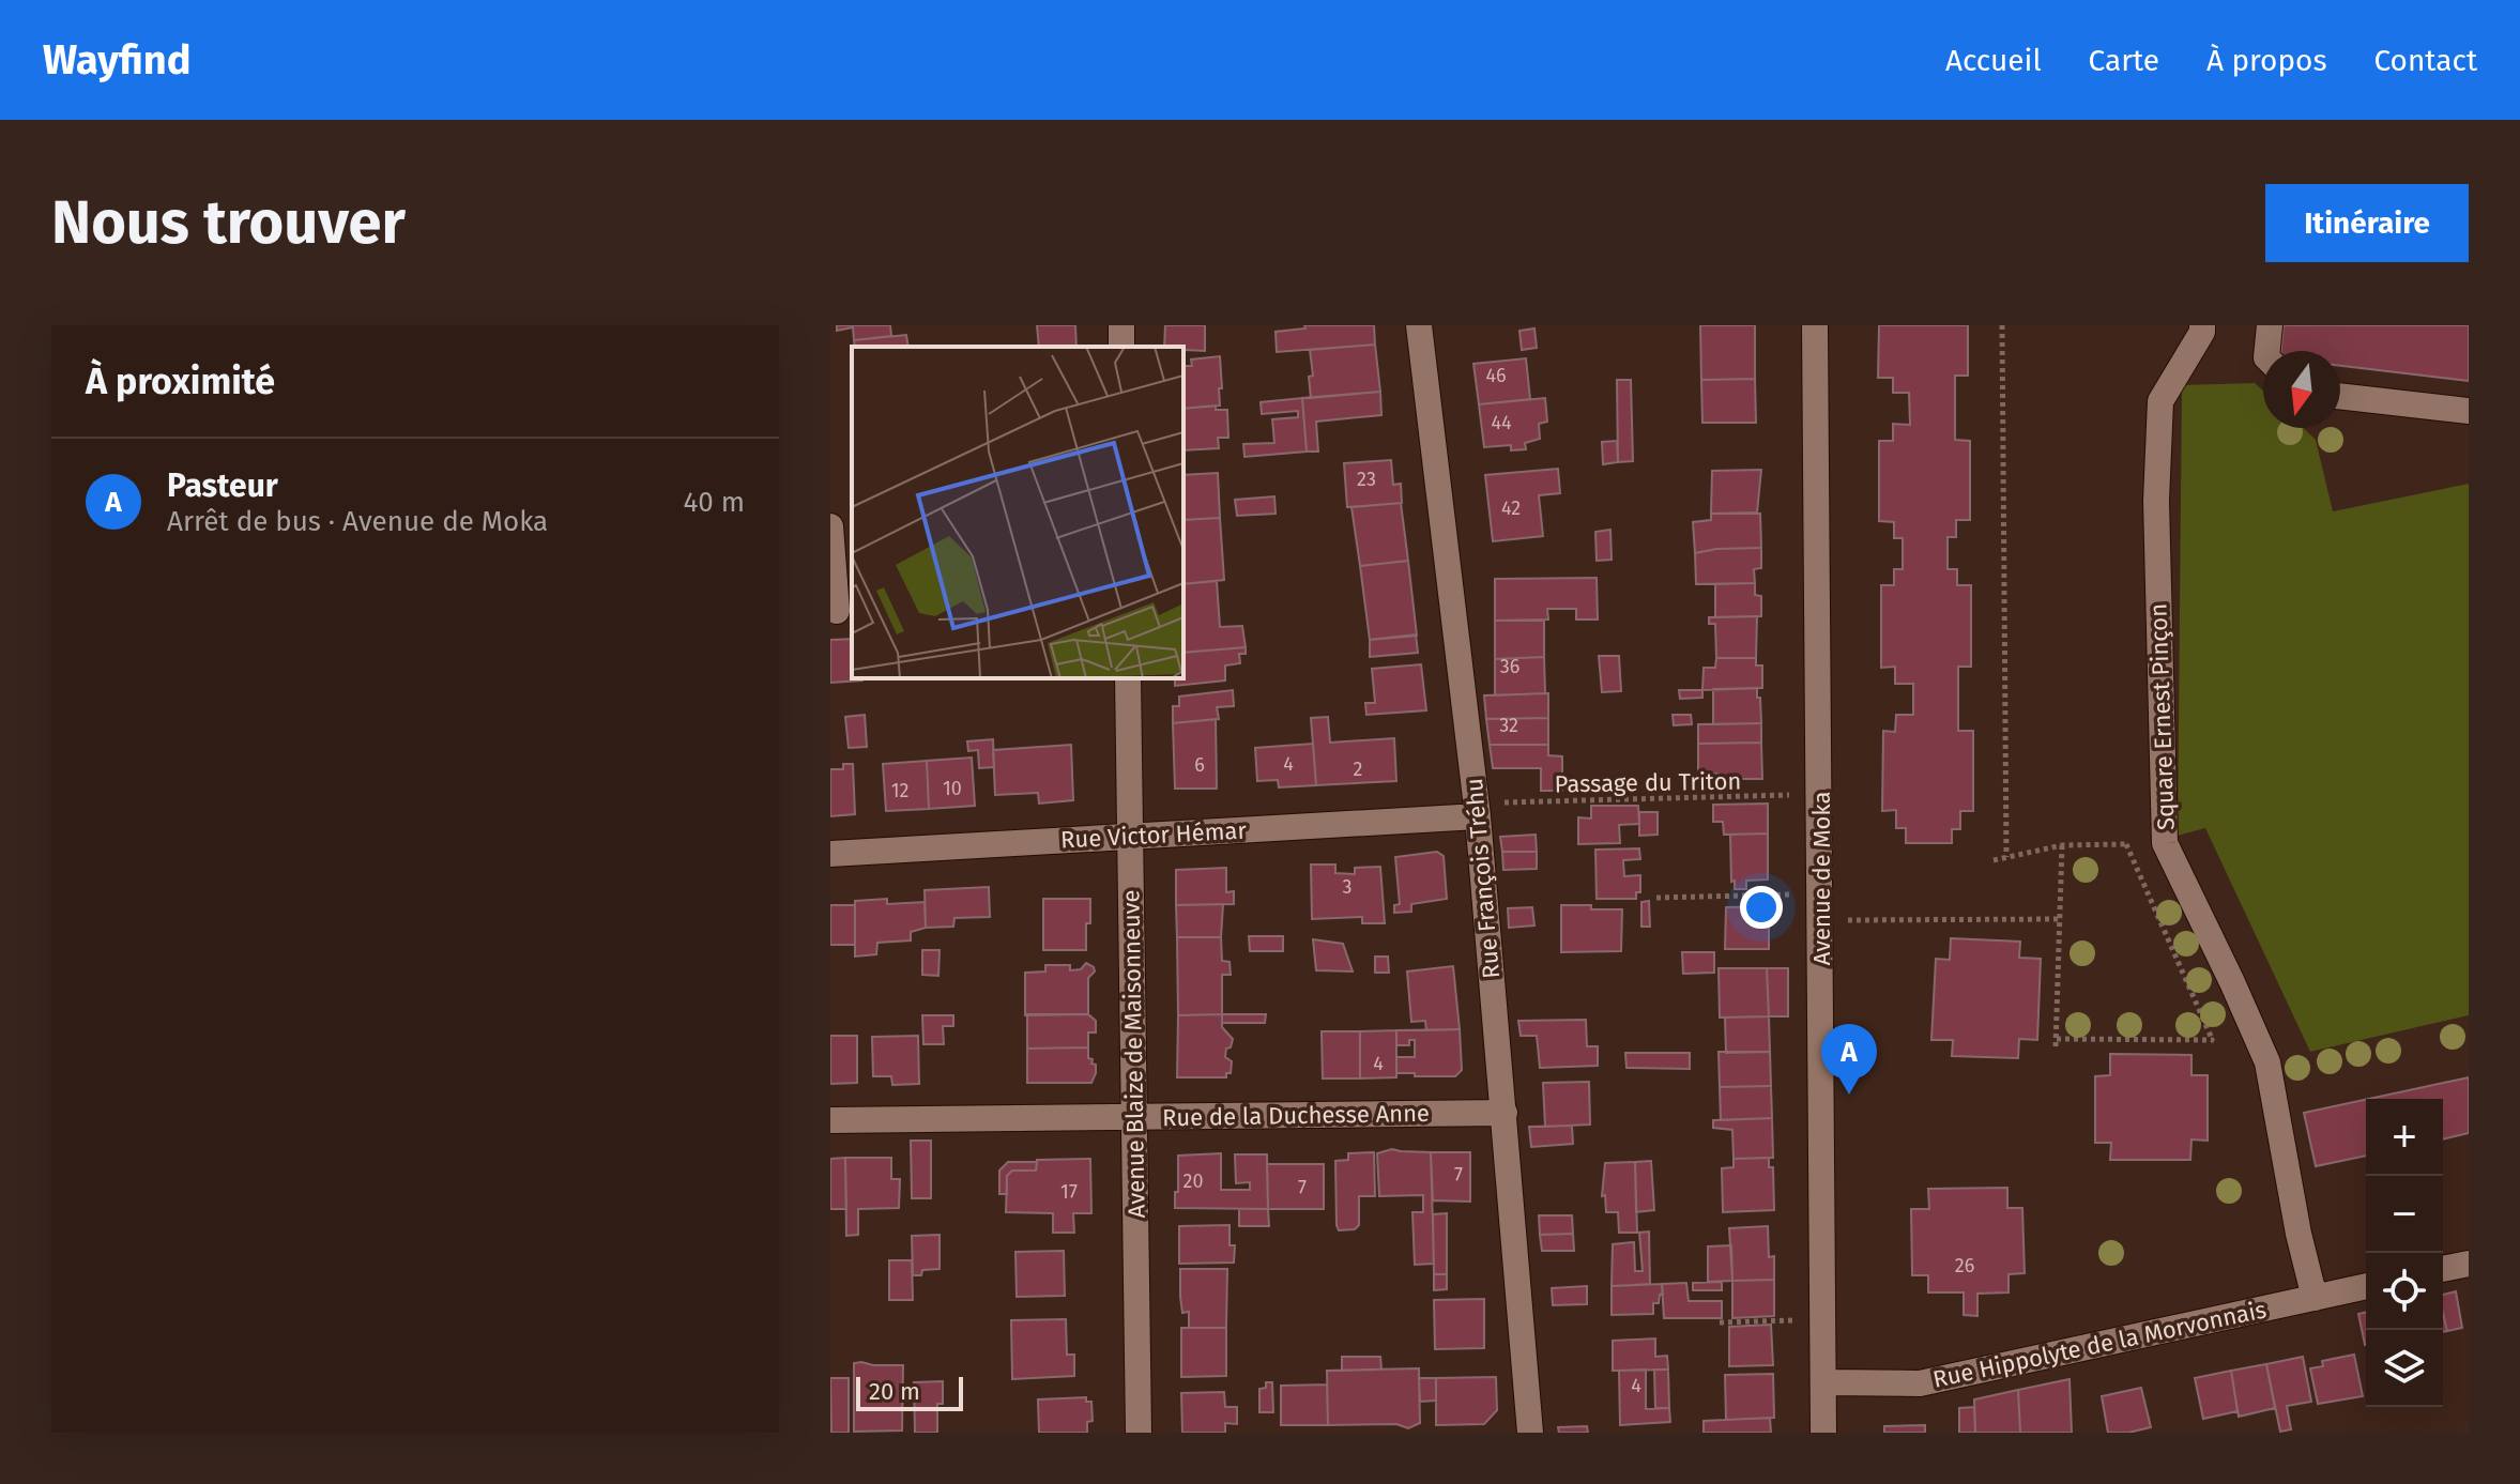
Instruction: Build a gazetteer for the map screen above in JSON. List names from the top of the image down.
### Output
{
  "streets": {
    "street": [
      "Square Ernest Pinçon",
      "Rue Victor Hémar",
      "Rue François Tréhu",
      "Avenue de Moka",
      "Avenue Blaize de Maisonneuve",
      "Rue de la Duchesse Anne",
      "Rue Hippolyte de la Morvonnais"
    ],
    "path": ["Passage du Triton"]
  },
  "crossings": [
    ["Square Ernest Pinçon", "Rue Hippolyte de la Morvonnais"],
    ["Passage du Triton", "Rue Victor Hémar"],
    ["Passage du Triton", "Rue François Tréhu"],
    ["Passage du Triton", "Avenue de Moka"],
    ["Rue Victor Hémar", "Rue François Tréhu"],
    ["Rue Victor Hémar", "Avenue Blaize de Maisonneuve"],
    ["Rue François Tréhu", "Rue de la Duchesse Anne"],
    ["Avenue de Moka", "Rue Hippolyte de la Morvonnais"],
    ["Avenue Blaize de Maisonneuve", "Rue de la Duchesse Anne"]
  ],
  "house_numbers": [
    "46",
    "44",
    "23",
    "42",
    "36",
    "32",
    "4",
    "6",
    "2",
    "10",
    "12",
    "3",
    "4",
    "7",
    "20",
    "7",
    "17",
    "26",
    "4"
  ],
  "scale_bar": "20 m",
  "north": "bottom",
  "page": {
    "header": "Wayfind",
    "nav": [
      "Accueil",
      "Carte",
      "À propos",
      "Contact"
    ],
    "buttons": "Itinéraire",
    "title": "Nous trouver",
    "heading": "À proximité",
    "list": [
      {
        "mark": "A",
        "name": "Pasteur",
        "note": "Arrêt de bus · Avenue de Moka",
        "value": "40 m"
      }
    ],
    "pins": "A",
    "map_buttons": ["+", "−"],
    "scale": "20 m"
  }
}
